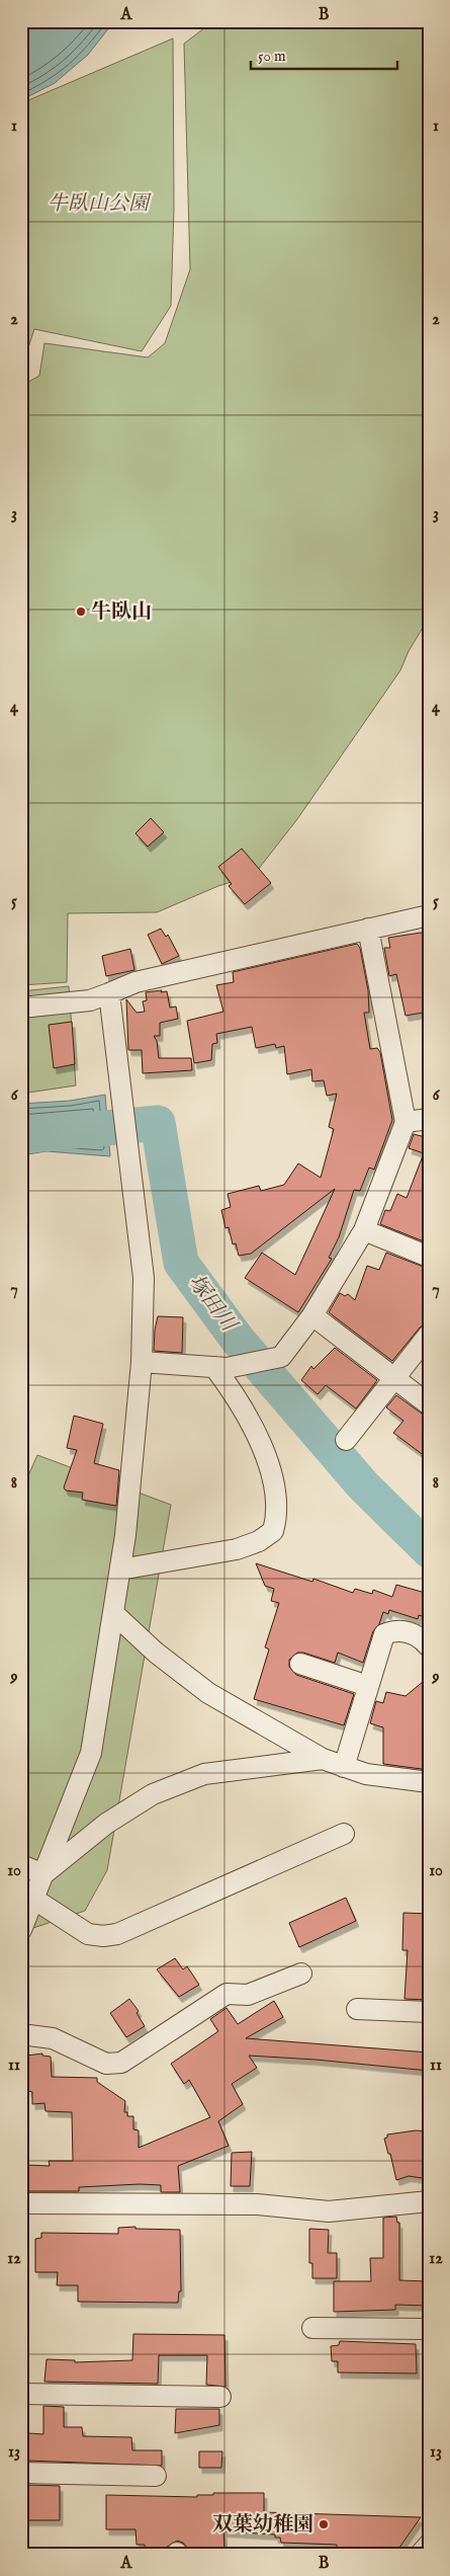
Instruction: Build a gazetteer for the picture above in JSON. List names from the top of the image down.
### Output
{
  "water": ["塚田川"],
  "parks": ["牛臥山公園"],
  "places": ["牛臥山", "双葉幼稚園"],
  "scale_bar": "50 m",
  "grid": {
    "columns": ["A", "B"],
    "rows": [
      "1",
      "2",
      "3",
      "4",
      "5",
      "6",
      "7",
      "8",
      "9",
      "10",
      "11",
      "12",
      "13"
    ]
  }
}
